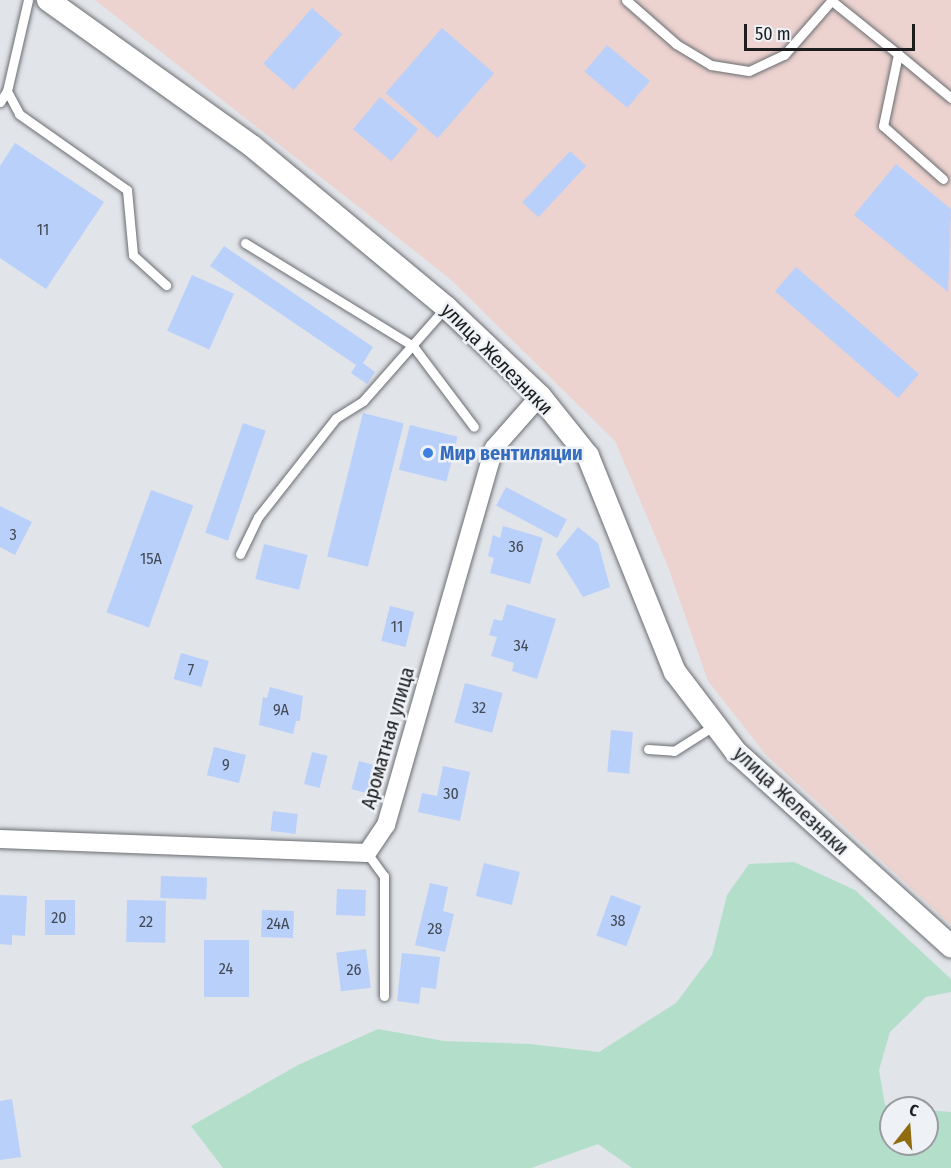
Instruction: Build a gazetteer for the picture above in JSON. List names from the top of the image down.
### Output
{
  "streets": {
    "street": ["улица Железняки", "Ароматная улица"]
  },
  "crossings": [
    ["улица Железняки", "Ароматная улица"]
  ],
  "places": ["Мир вентиляции"],
  "house_numbers": [
    "11",
    "3",
    "36",
    "15А",
    "11",
    "34",
    "7",
    "32",
    "9А",
    "9",
    "30",
    "20",
    "38",
    "22",
    "24А",
    "28",
    "24",
    "26"
  ],
  "scale_bar": "50 m",
  "north": "top"
}
